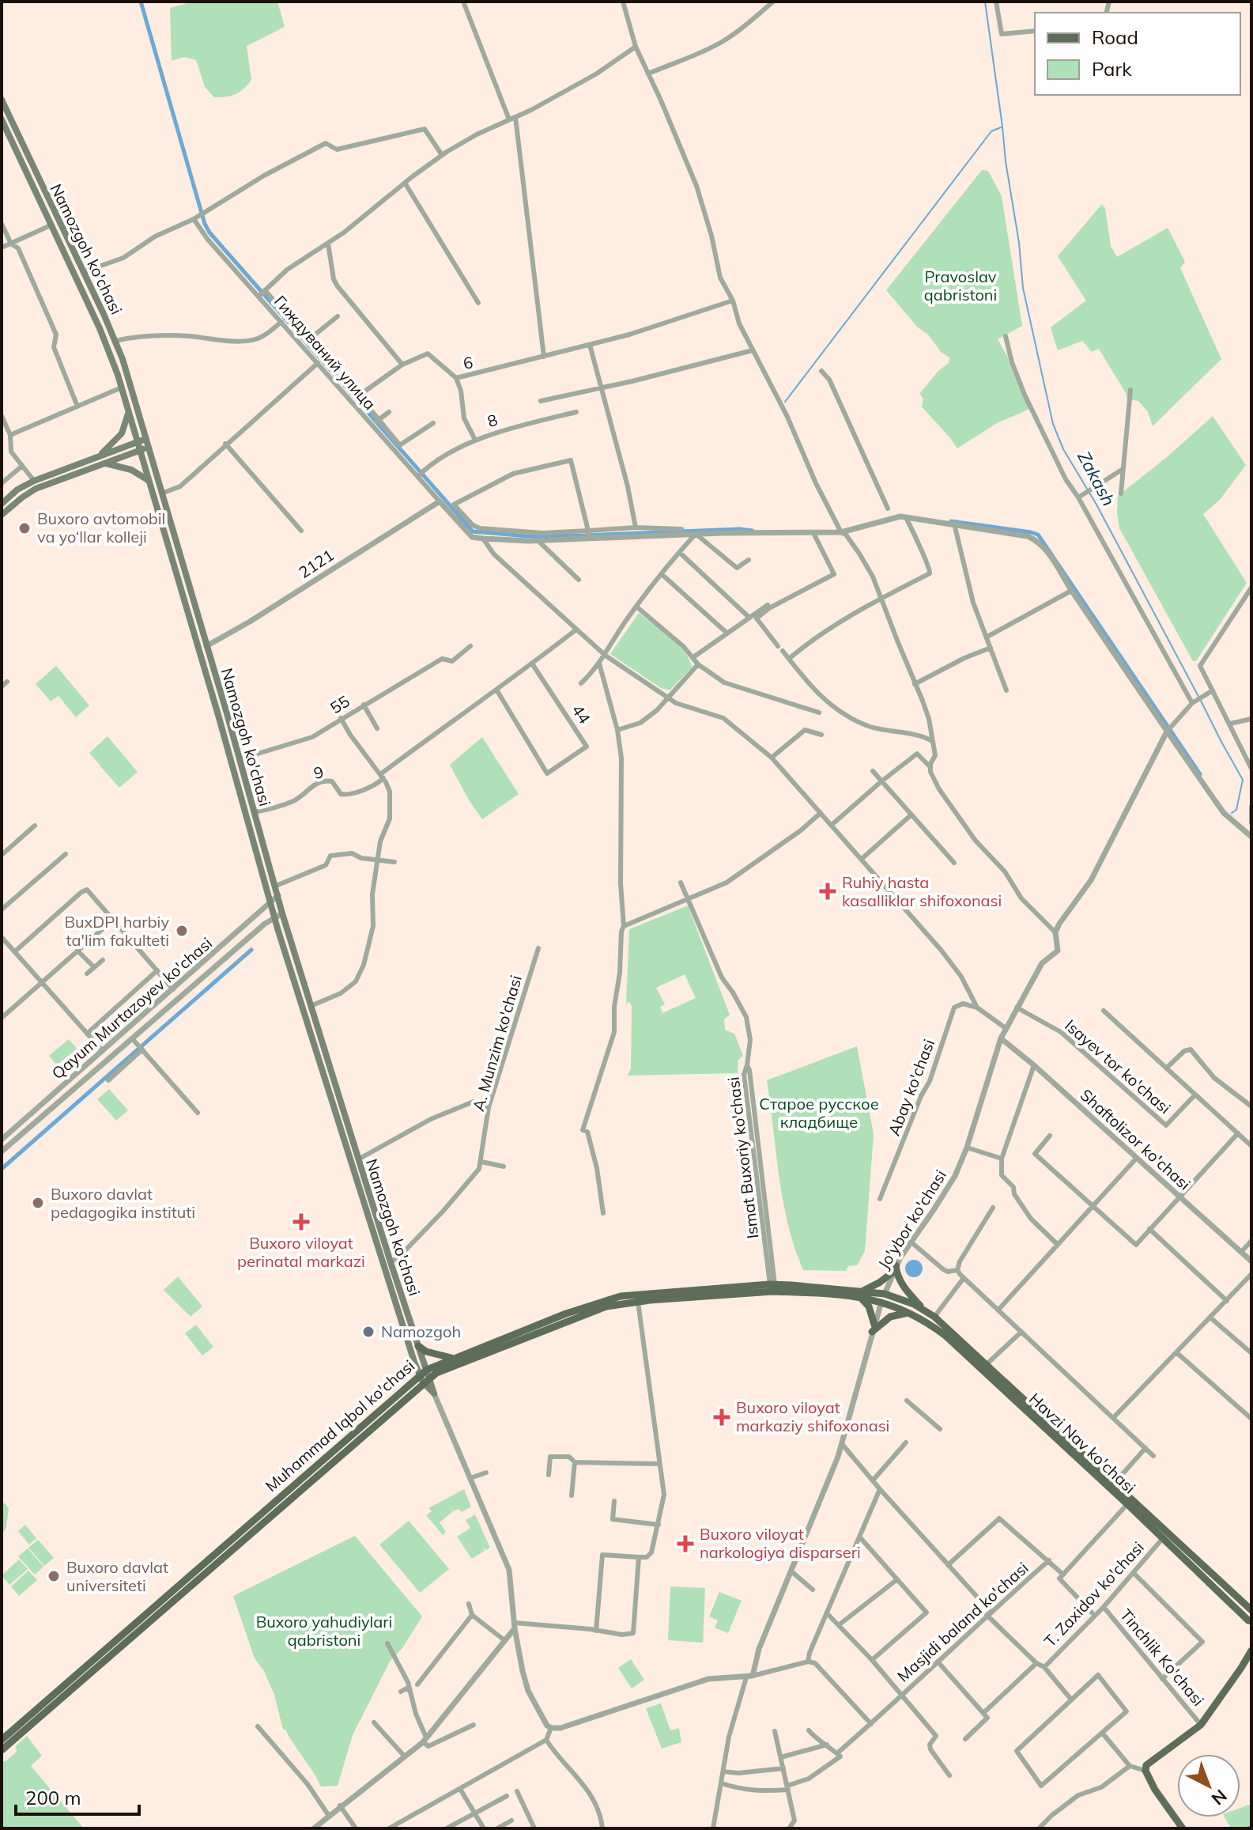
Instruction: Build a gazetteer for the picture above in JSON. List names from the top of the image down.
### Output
{
  "streets": {
    "main road": ["Namozgoh ko'chasi", "Muhammad Iqbol ko'chasi", "Havzi Nav ko'chasi"],
    "street": [
      "Гиждуваний улица",
      "6",
      "8",
      "2121",
      "55",
      "44",
      "9",
      "Qayum Murtazoyev ko'chasi",
      "A. Munzim ko'chasi",
      "Isayev tor ko'chasi",
      "Abay ko'chasi",
      "Shaftolizor ko'chasi",
      "Ismat Buxoriy ko'chasi",
      "Jo'ybor ko'chasi",
      "T. Zaxidov ko'chasi",
      "Masjidi baland ko'chasi",
      "Tinchlik Ko'chasi"
    ]
  },
  "crossings": [
    ["Namozgoh ko'chasi", "2121"],
    ["Namozgoh ko'chasi", "55"],
    ["Namozgoh ko'chasi", "9"],
    ["Namozgoh ko'chasi", "Qayum Murtazoyev ko'chasi"],
    ["Namozgoh ko'chasi", "A. Munzim ko'chasi"],
    ["Namozgoh ko'chasi", "Muhammad Iqbol ko'chasi"],
    ["Гиждуваний улица", "6"],
    ["Гиждуваний улица", "8"],
    ["Гиждуваний улица", "2121"],
    ["44", "9"],
    ["Isayev tor ko'chasi", "Jo'ybor ko'chasi"],
    ["Shaftolizor ko'chasi", "Jo'ybor ko'chasi"],
    ["Ismat Buxoriy ko'chasi", "Muhammad Iqbol ko'chasi"],
    ["Jo'ybor ko'chasi", "Muhammad Iqbol ko'chasi"],
    ["Jo'ybor ko'chasi", "Havzi Nav ko'chasi"],
    ["Muhammad Iqbol ko'chasi", "Havzi Nav ko'chasi"],
    ["Havzi Nav ko'chasi", "T. Zaxidov ko'chasi"],
    ["T. Zaxidov ko'chasi", "Tinchlik Ko'chasi"]
  ],
  "water": ["Zakash"],
  "parks": ["Pravoslav qabristoni", "Старое русское кладбище", "Buxoro yahudiylari qabristoni"],
  "places": {
    "other": [
      "Buxoro avtomobil va yo‘llar kolleji",
      "BuxDPI harbiy ta'lim fakulteti",
      "Buxoro davlat pedagogika instituti",
      "Namozgoh",
      "Buxoro davlat universiteti"
    ],
    "health": [
      "Ruhiy hasta kasalliklar shifoxonasi",
      "Buxoro viloyat perinatal markazi",
      "Buxoro viloyat markaziy shifoxonasi",
      "Buxoro viloyat narkologiya disparseri"
    ]
  },
  "legend": ["Road", "Park"],
  "scale_bar": "200 m",
  "north": "bottom right"
}
